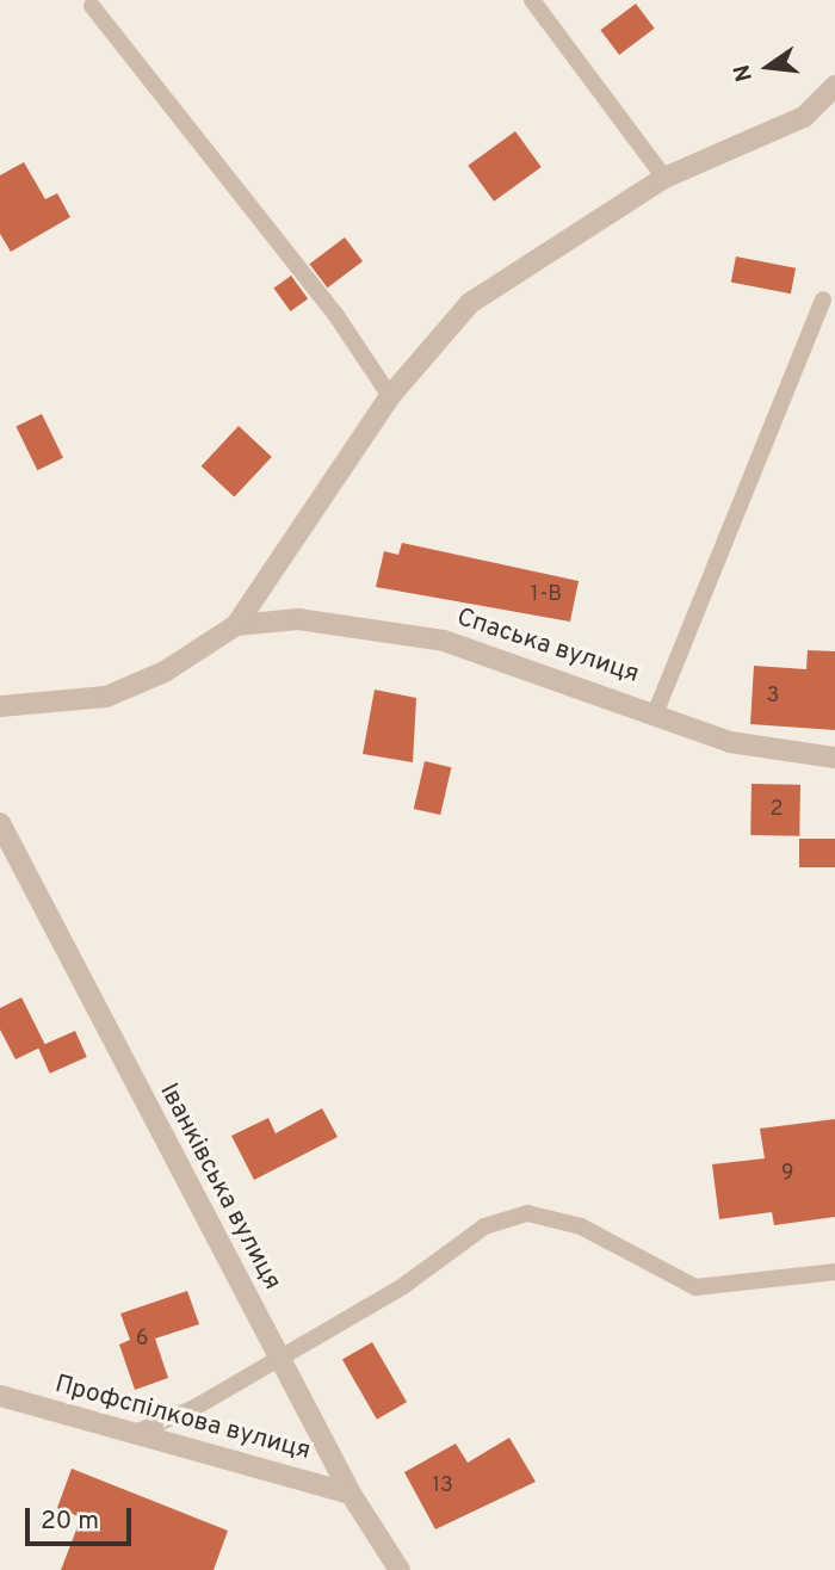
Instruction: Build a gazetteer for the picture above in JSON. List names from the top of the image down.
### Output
{
  "streets": {
    "street": ["Спаська вулиця", "Іванківська вулиця", "Профспілкова вулиця"]
  },
  "crossings": [
    ["Іванківська вулиця", "Профспілкова вулиця"]
  ],
  "house_numbers": [
    "1-В",
    "3",
    "2",
    "9",
    "6",
    "13"
  ],
  "scale_bar": "20 m",
  "north": "left"
}
